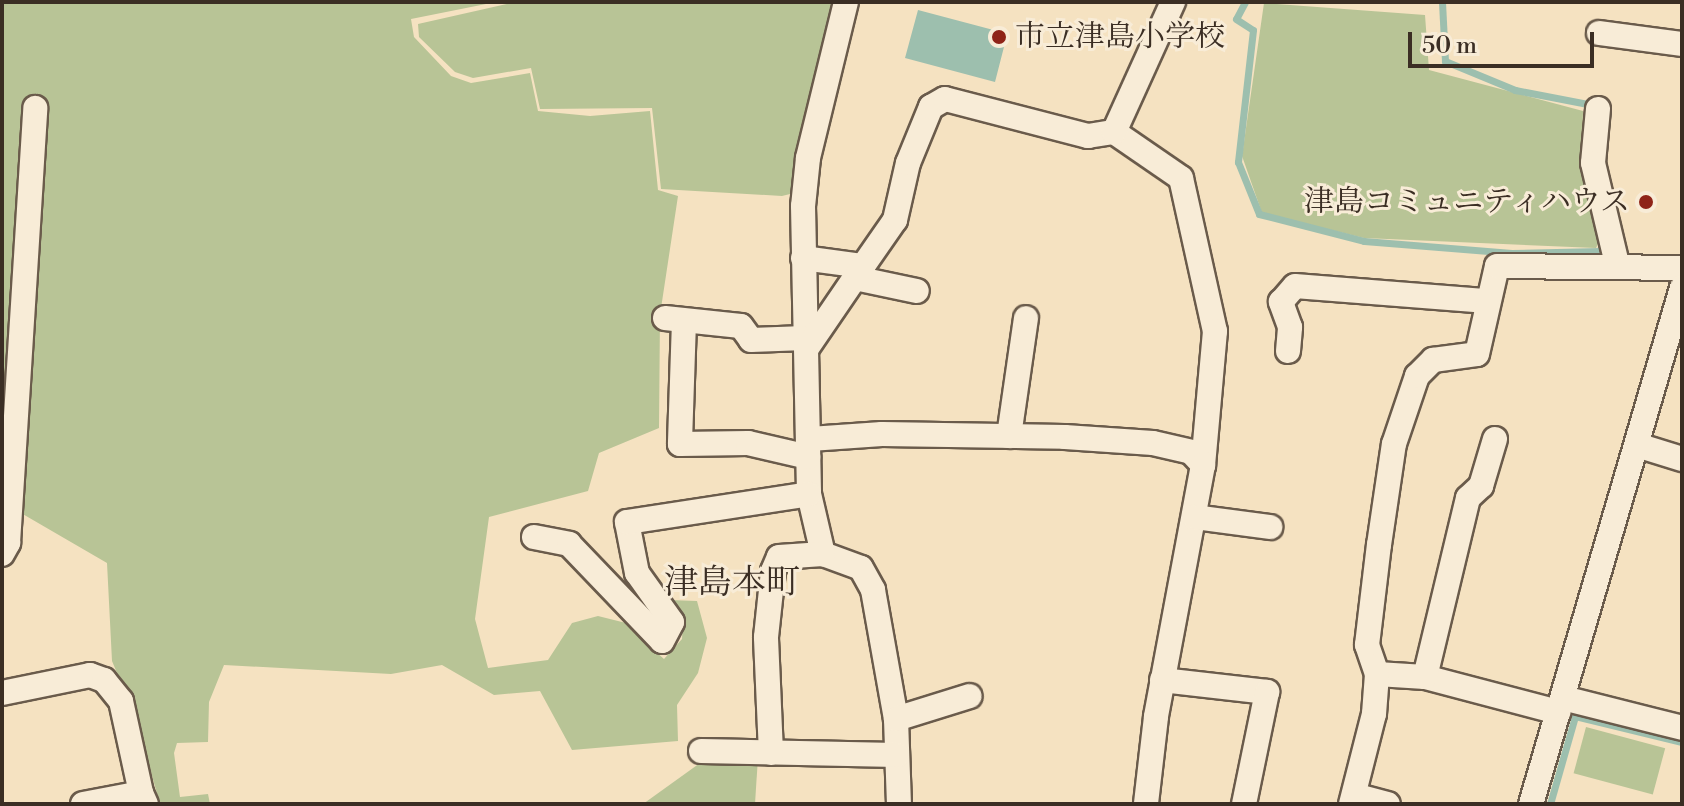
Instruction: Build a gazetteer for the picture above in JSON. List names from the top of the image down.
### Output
{
  "districts": ["津島本町"],
  "places": ["市立津島小学校", "津島コミュニティハウス"],
  "scale_bar": "50 m"
}
